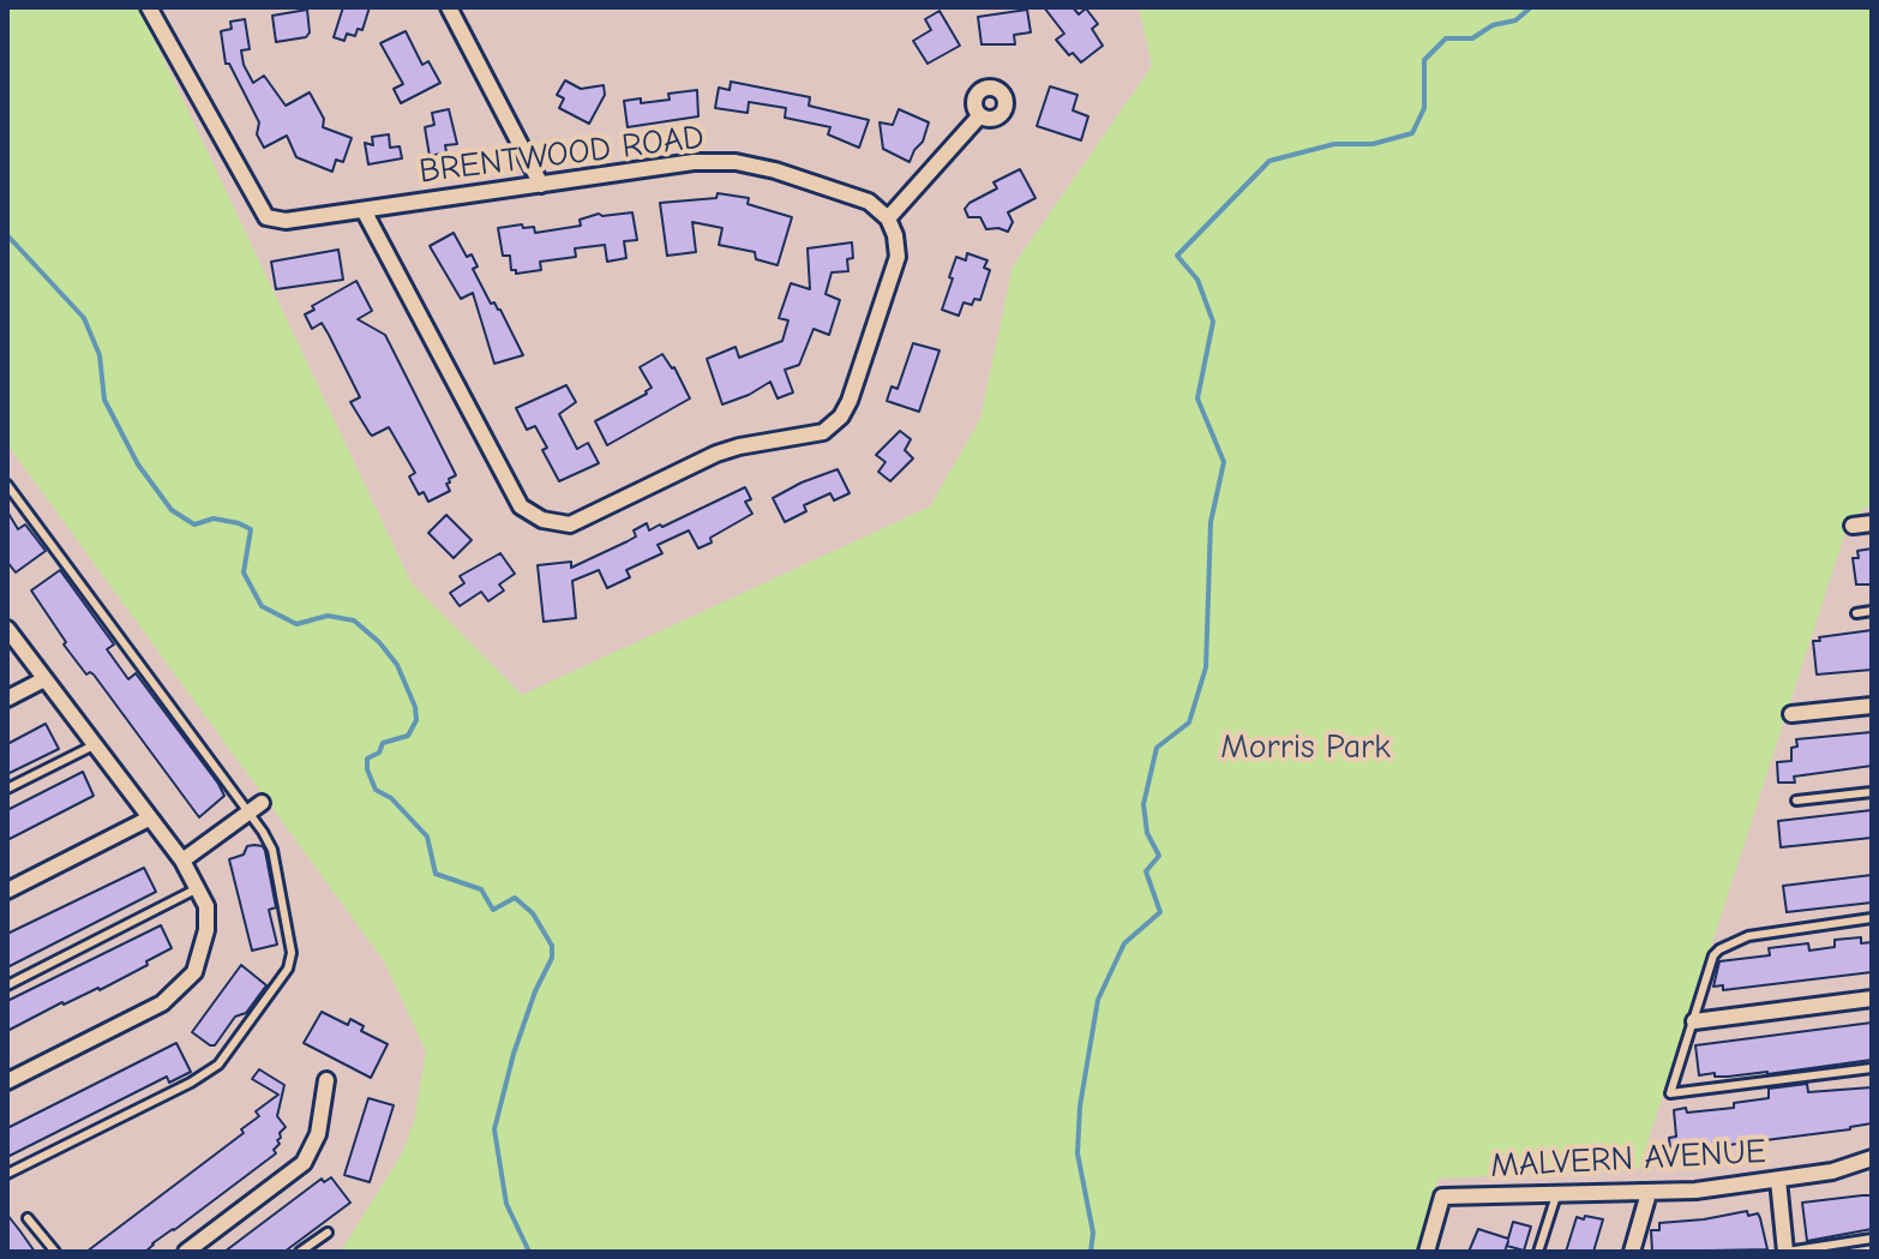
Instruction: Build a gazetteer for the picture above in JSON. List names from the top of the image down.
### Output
{
  "streets": {
    "street": ["BRENTWOOD ROAD", "MALVERN AVENUE"]
  },
  "parks": ["Morris Park"]
}
